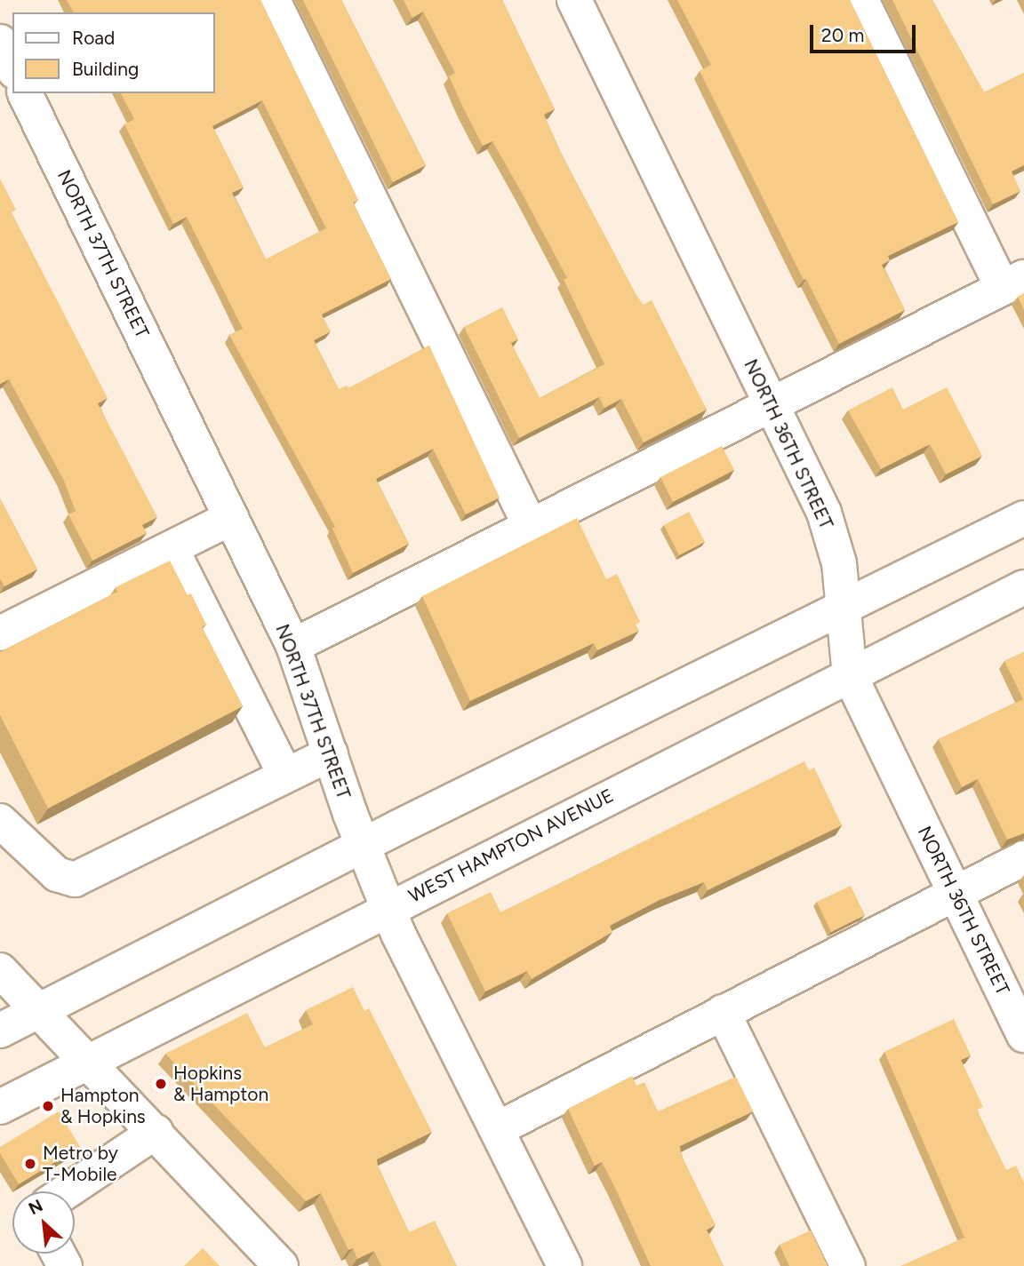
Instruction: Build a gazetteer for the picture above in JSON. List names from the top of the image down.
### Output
{
  "streets": {
    "main road": ["NORTH 37TH STREET", "NORTH 36TH STREET", "WEST HAMPTON AVENUE"]
  },
  "crossings": [
    ["NORTH 37TH STREET", "WEST HAMPTON AVENUE"],
    ["NORTH 36TH STREET", "WEST HAMPTON AVENUE"]
  ],
  "places": ["Hopkins & Hampton", "Hampton & Hopkins", "Metro by T-Mobile"],
  "legend": ["Road", "Building"],
  "scale_bar": "20 m",
  "north": "top left"
}
